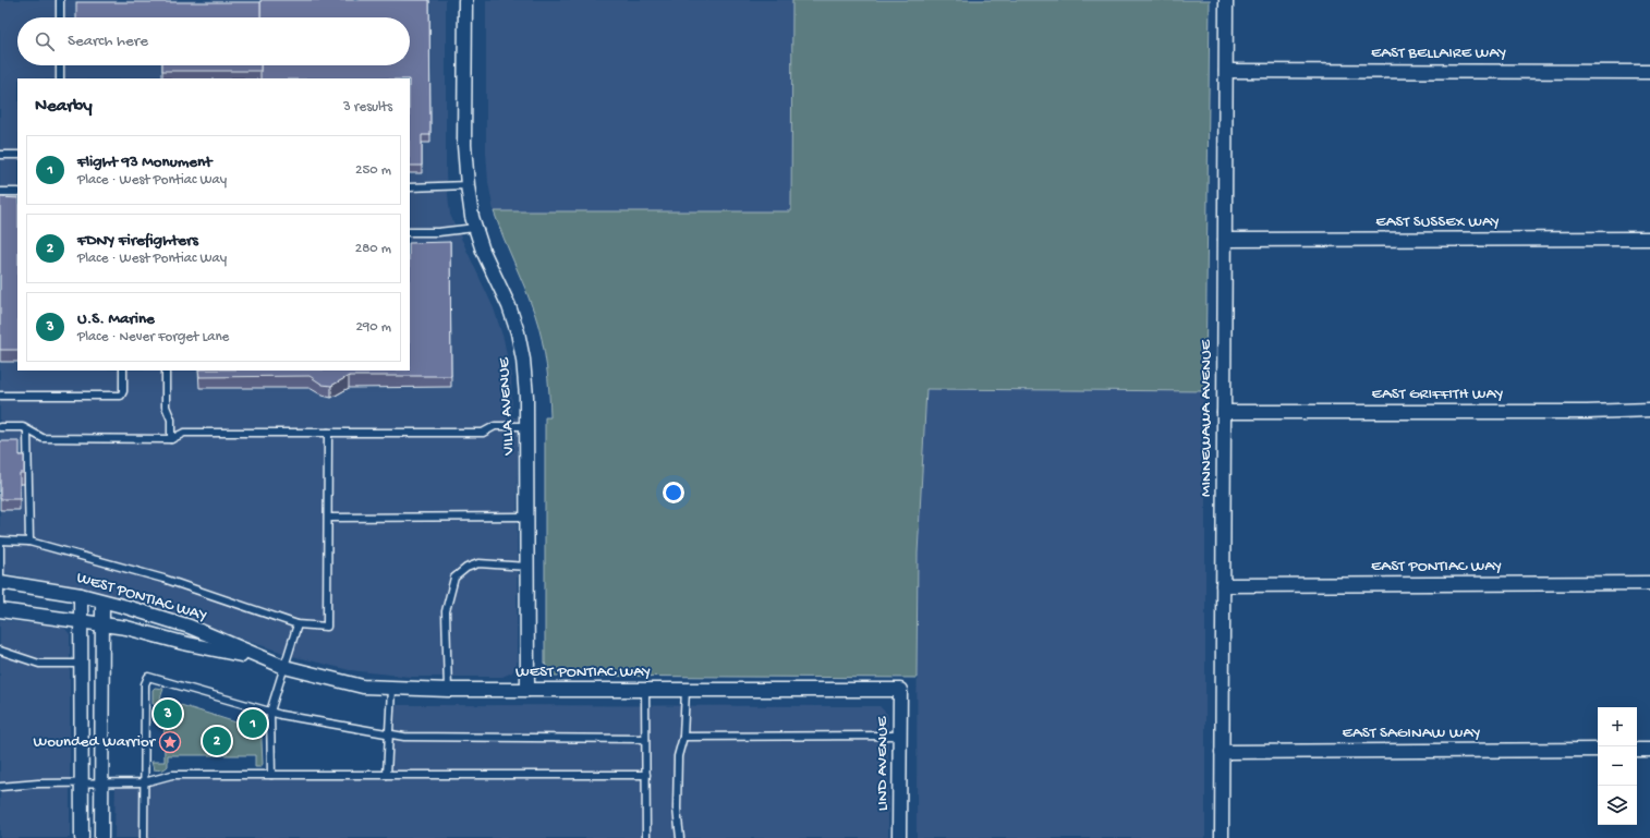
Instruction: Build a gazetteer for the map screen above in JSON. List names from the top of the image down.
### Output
{
  "streets": {
    "street": [
      "EAST BELLAIRE WAY",
      "EAST SUSSEX WAY",
      "EAST GRIFFITH WAY",
      "VILLA AVENUE",
      "MINNEWAWA AVENUE",
      "EAST PONTIAC WAY",
      "WEST PONTIAC WAY",
      "EAST SAGINAW WAY",
      "LIND AVENUE"
    ]
  },
  "crossings": [
    ["EAST BELLAIRE WAY", "MINNEWAWA AVENUE"],
    ["EAST SUSSEX WAY", "MINNEWAWA AVENUE"],
    ["EAST GRIFFITH WAY", "MINNEWAWA AVENUE"],
    ["VILLA AVENUE", "WEST PONTIAC WAY"],
    ["MINNEWAWA AVENUE", "EAST PONTIAC WAY"],
    ["MINNEWAWA AVENUE", "EAST SAGINAW WAY"],
    ["WEST PONTIAC WAY", "LIND AVENUE"]
  ],
  "places": {
    "place": ["Wounded Warrior"]
  },
  "page": {
    "search": "Search here",
    "heading": ["Nearby", "3 results"],
    "list": [
      {
        "mark": "1",
        "name": "Flight 93 Monument",
        "note": "Place · West Pontiac Way",
        "value": "250 m"
      },
      {
        "mark": "2",
        "name": "FDNY Firefighters",
        "note": "Place · West Pontiac Way",
        "value": "280 m"
      },
      {
        "mark": "3",
        "name": "U.S. Marine",
        "note": "Place · Never Forget Lane",
        "value": "290 m"
      }
    ],
    "pins": ["3", "1", "2"],
    "map_buttons": ["+", "−"]
  }
}
